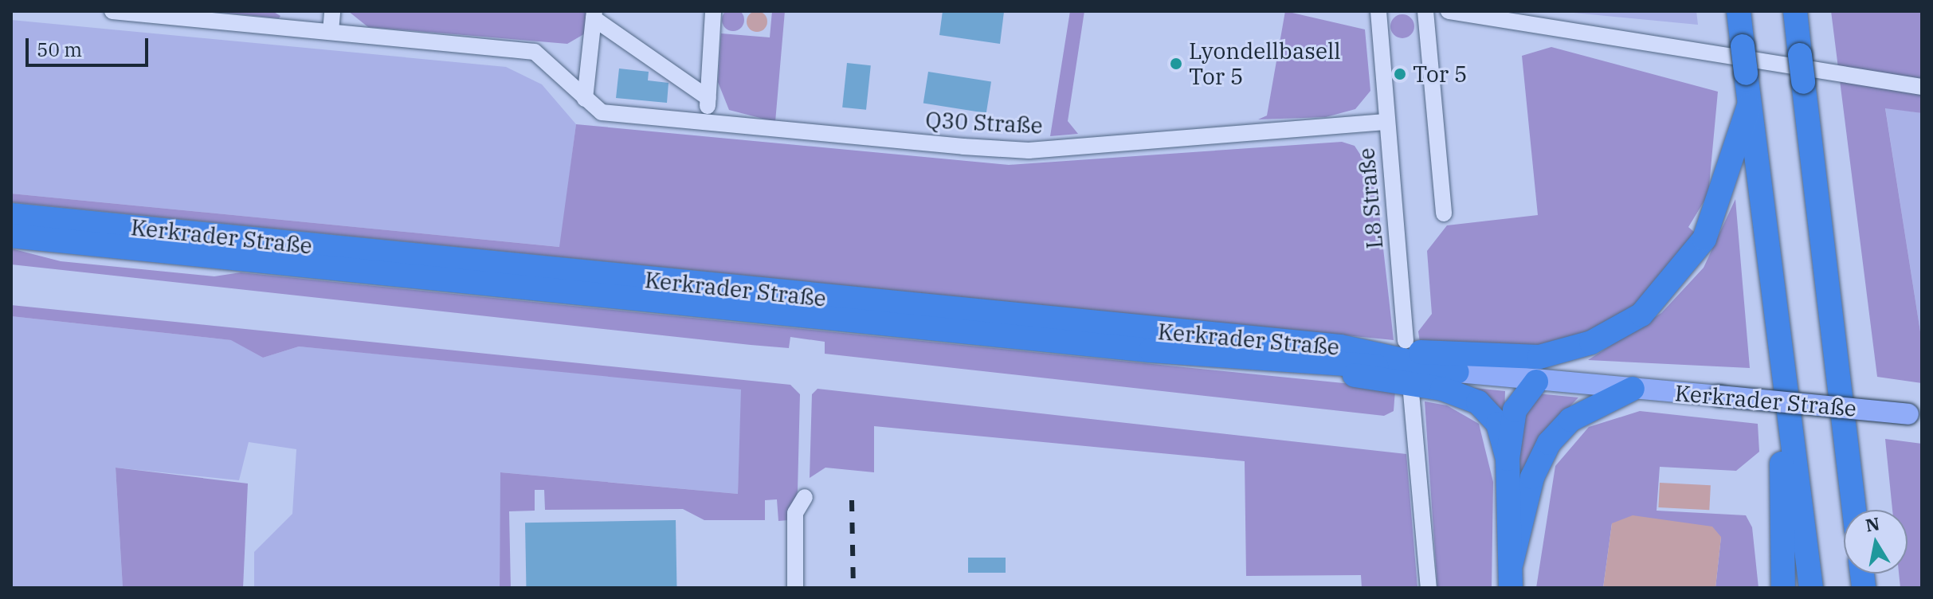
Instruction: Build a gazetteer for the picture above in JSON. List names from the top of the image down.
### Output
{
  "streets": {
    "highway": ["Kerkrader Straße"],
    "street": ["Q30 Straße", "L8 Straße"]
  },
  "crossings": [
    ["Q30 Straße", "L8 Straße"]
  ],
  "places": ["Lyondellbasell Tor 5", "Tor 5"],
  "scale_bar": "50 m",
  "north": "top"
}
